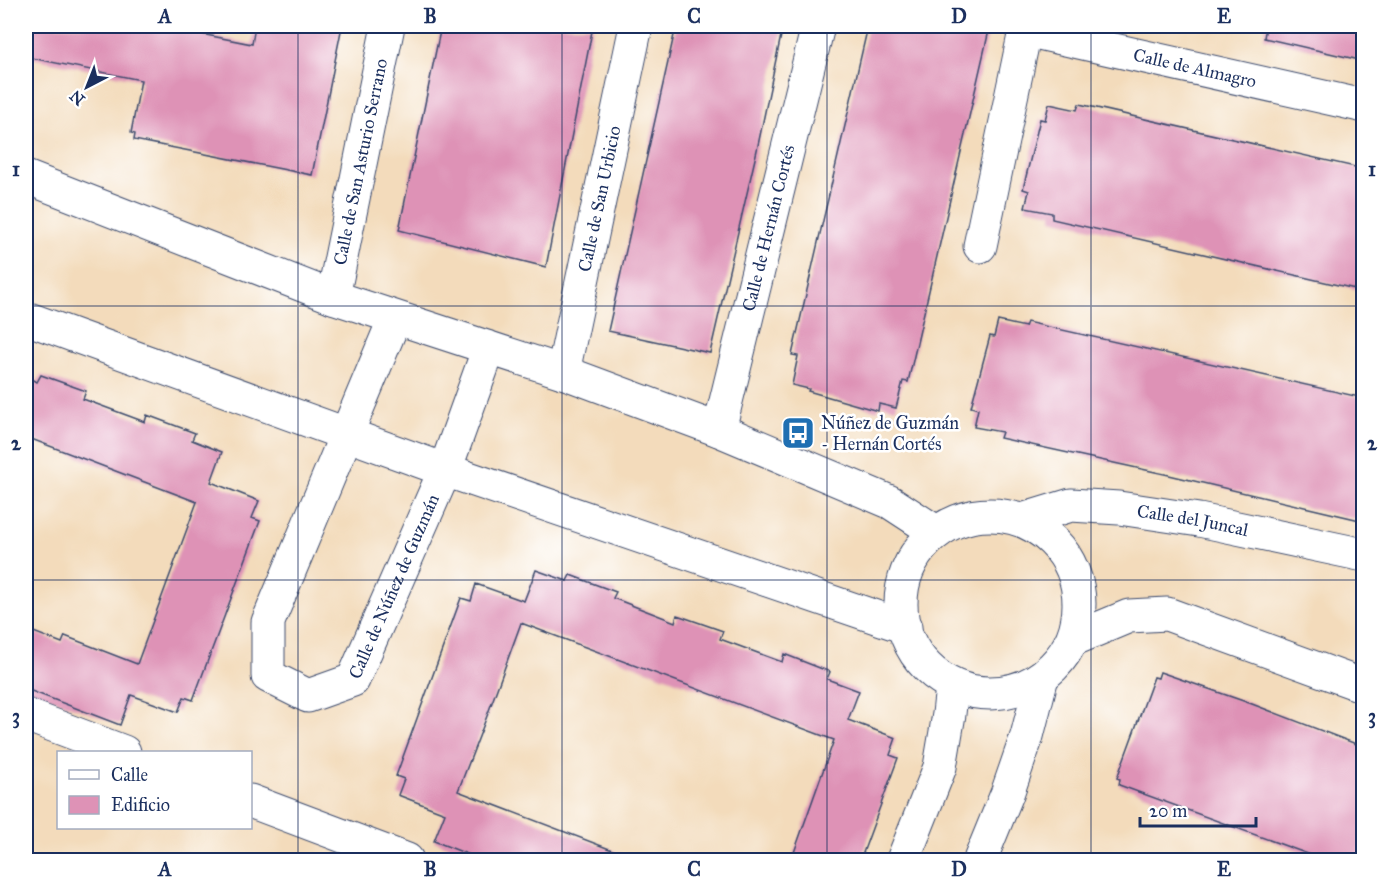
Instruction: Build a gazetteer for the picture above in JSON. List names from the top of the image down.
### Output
{
  "streets": {
    "street": [
      "Calle de Almagro",
      "Calle de San Asturio Serrano",
      "Calle de San Urbicio",
      "Calle de Hernán Cortés",
      "Calle del Juncal",
      "Calle de Núñez de Guzmán"
    ]
  },
  "crossings": [
    ["Calle del Juncal", "Calle de Núñez de Guzmán"]
  ],
  "places": {
    "bus stop": ["Núñez de Guzmán - Hernán Cortés"]
  },
  "legend": ["Calle", "Edificio"],
  "scale_bar": "20 m",
  "north": "bottom left",
  "grid": {
    "columns": [
      "A",
      "B",
      "C",
      "D",
      "E"
    ],
    "rows": ["1", "2", "3"]
  }
}
